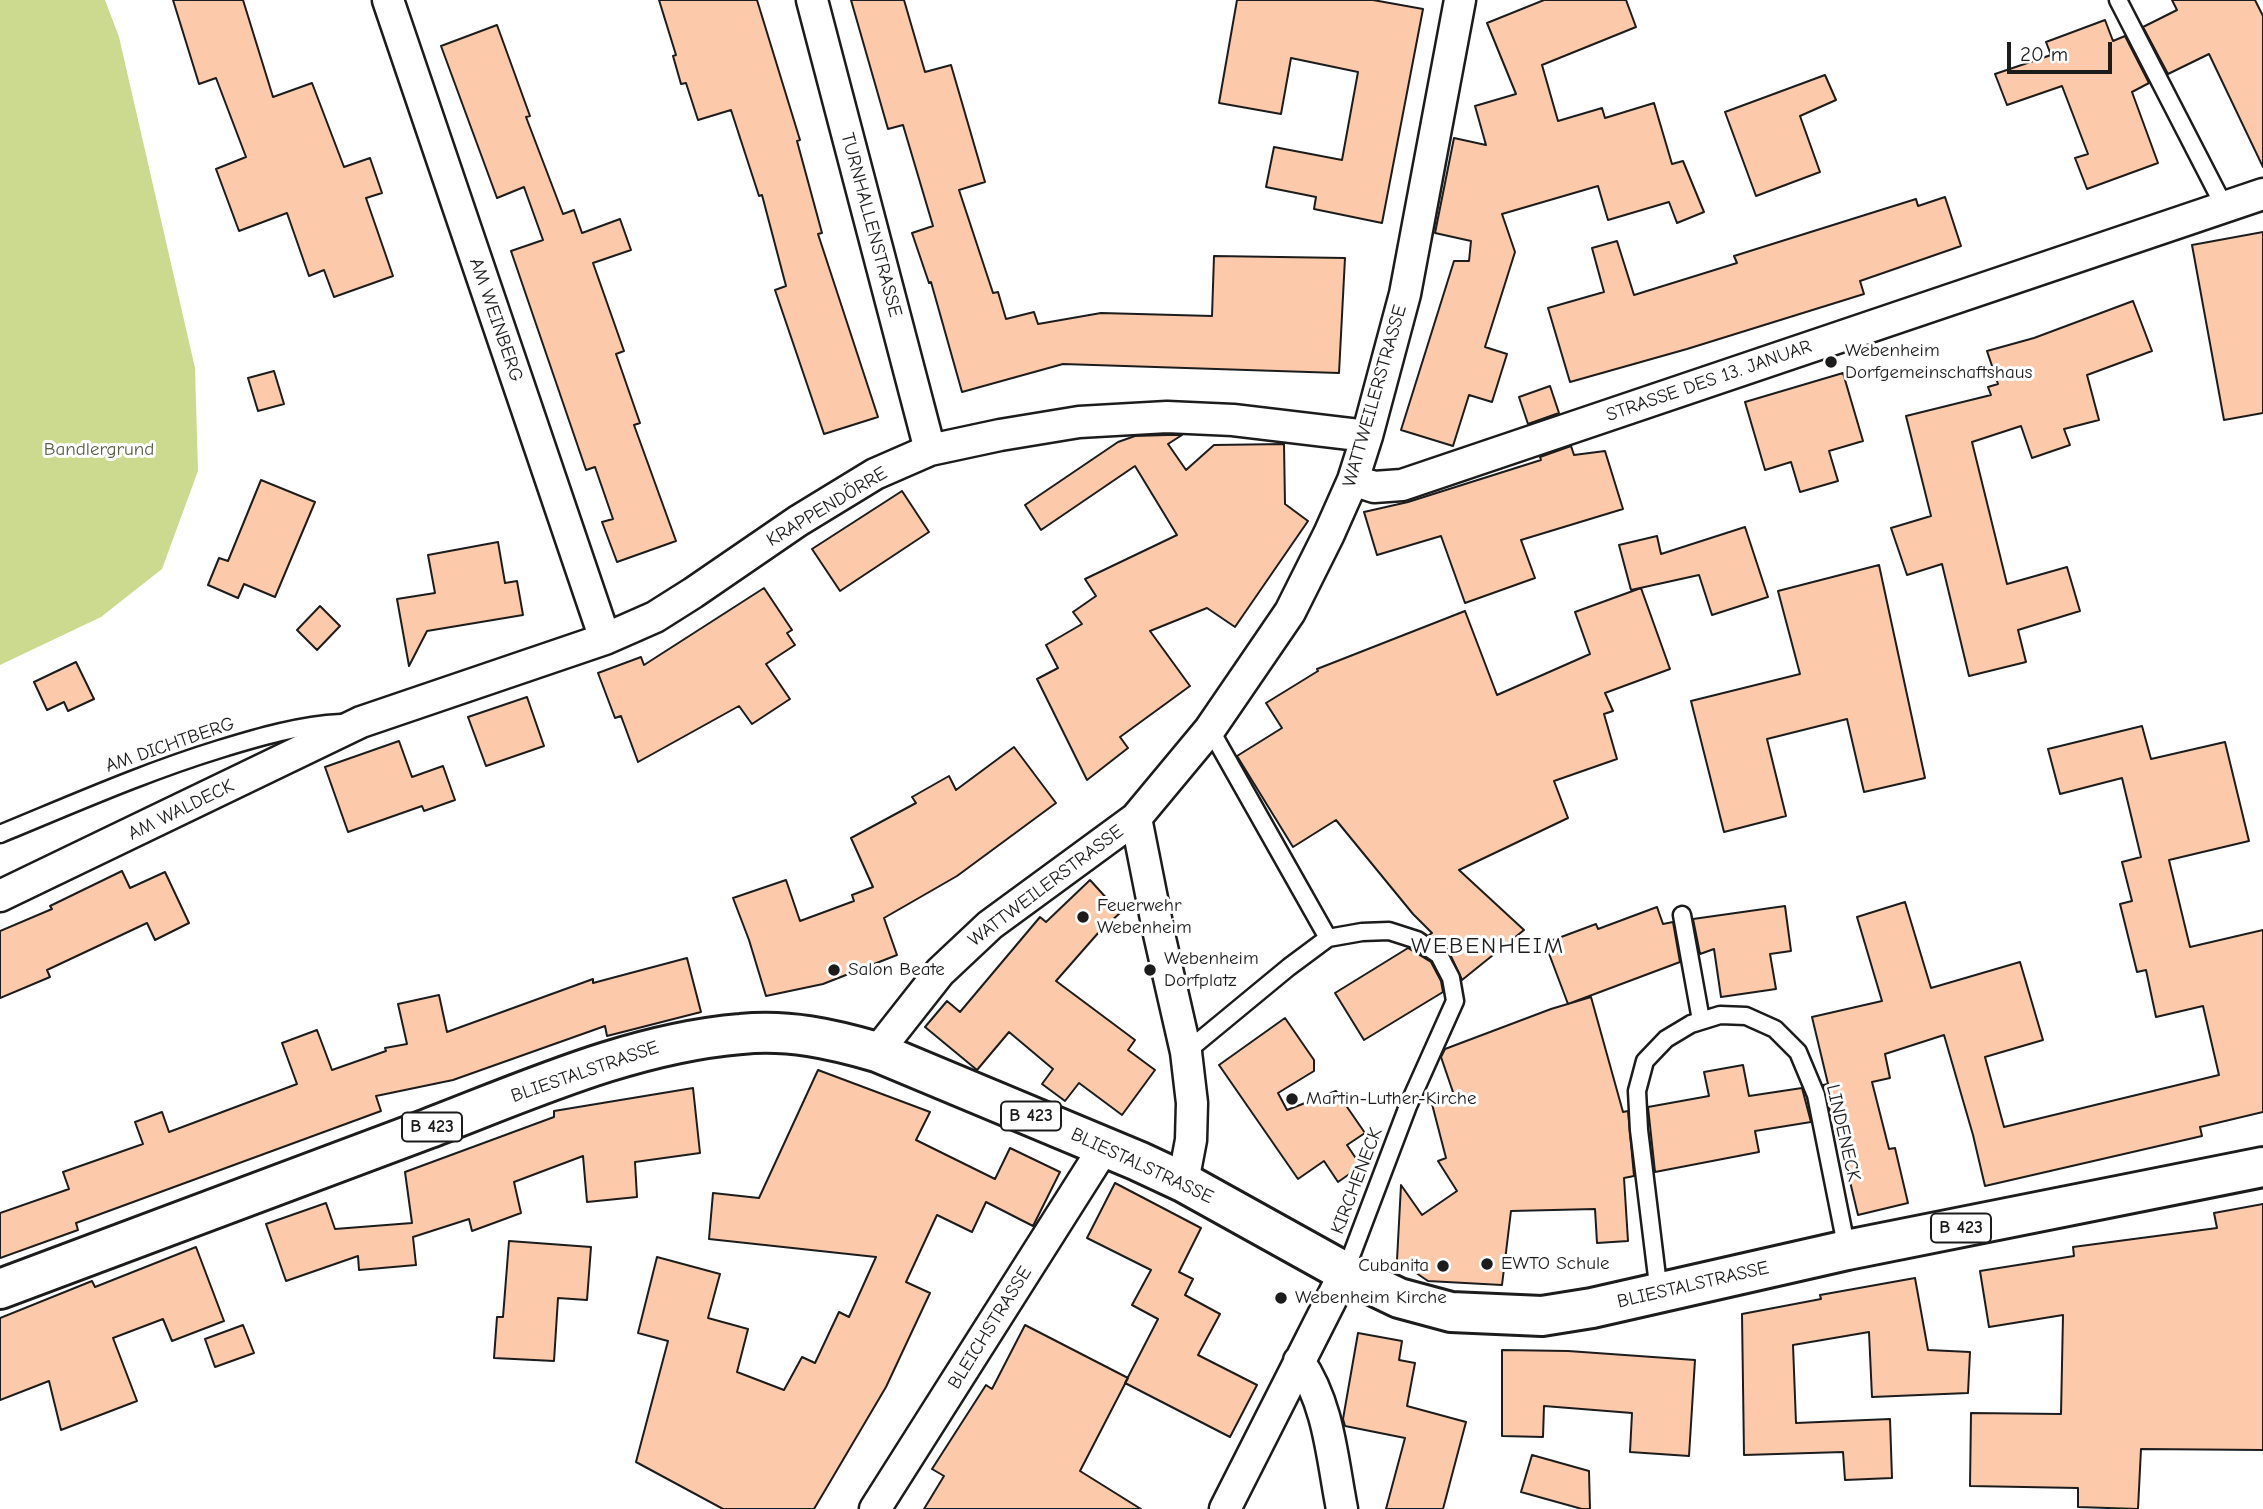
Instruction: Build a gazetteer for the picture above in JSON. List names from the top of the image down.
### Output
{
  "streets": {
    "main road": ["BLIESTALSTRASSE", "B 423"],
    "street": [
      "TURNHALLENSTRASSE",
      "AM WEINBERG",
      "STRASSE DES 13. JANUAR",
      "WATTWEILERSTRASSE",
      "KRAPPENDÖRRE",
      "AM WALDECK",
      "BLEICHSTRASSE"
    ],
    "lane": ["AM DICHTBERG", "LINDENECK", "KIRCHENECK"]
  },
  "crossings": [
    ["TURNHALLENSTRASSE", "KRAPPENDÖRRE"],
    ["AM WEINBERG", "KRAPPENDÖRRE"],
    ["STRASSE DES 13. JANUAR", "WATTWEILERSTRASSE"],
    ["WATTWEILERSTRASSE", "KRAPPENDÖRRE"],
    ["WATTWEILERSTRASSE", "BLIESTALSTRASSE"],
    ["WATTWEILERSTRASSE", "KIRCHENECK"],
    ["KRAPPENDÖRRE", "AM DICHTBERG"],
    ["KRAPPENDÖRRE", "AM WALDECK"],
    ["AM DICHTBERG", "AM WALDECK"],
    ["BLIESTALSTRASSE", "LINDENECK"],
    ["BLIESTALSTRASSE", "KIRCHENECK"],
    ["BLIESTALSTRASSE", "BLEICHSTRASSE"]
  ],
  "districts": ["WEBENHEIM"],
  "parks": ["Bandlergrund"],
  "places": [
    "Webenheim Dorfgemeinschaftshaus",
    "Feuerwehr Webenheim",
    "Salon Beate",
    "Webenheim Dorfplatz",
    "Martin-Luther-Kirche",
    "EWTO Schule",
    "Cubanita",
    "Webenheim Kirche"
  ],
  "scale_bar": "20 m"
}
